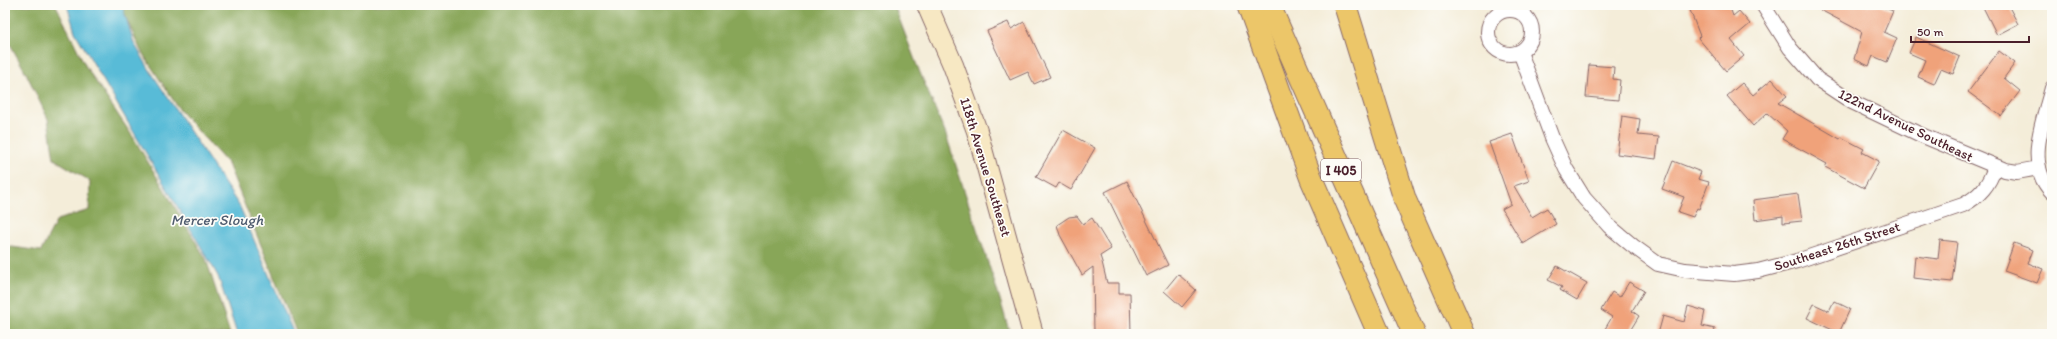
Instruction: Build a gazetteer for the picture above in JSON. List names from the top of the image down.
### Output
{
  "streets": {
    "highway": ["I 405"],
    "street": ["122nd Avenue Southeast", "118th Avenue Southeast", "Southeast 26th Street"]
  },
  "crossings": [
    ["122nd Avenue Southeast", "Southeast 26th Street"]
  ],
  "water": ["Mercer Slough"],
  "scale_bar": "50 m"
}
